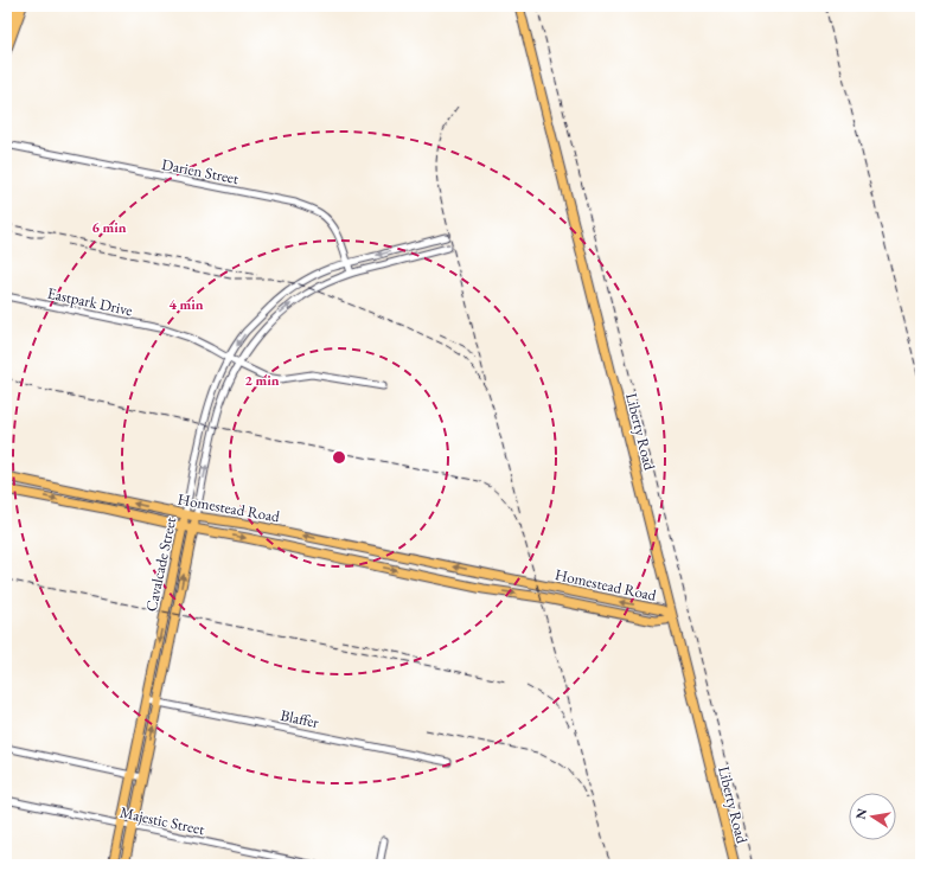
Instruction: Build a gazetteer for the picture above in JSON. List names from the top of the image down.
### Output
{
  "streets": {
    "main road": ["Liberty Road", "Homestead Road", "Cavalcade Street"],
    "street": [
      "Darien Street",
      "Eastpark Drive",
      "Blaffer",
      "Majestic Street"
    ]
  },
  "crossings": [
    ["Darien Street", "Cavalcade Street"],
    ["Eastpark Drive", "Cavalcade Street"],
    ["Liberty Road", "Homestead Road"],
    ["Homestead Road", "Cavalcade Street"],
    ["Cavalcade Street", "Blaffer"],
    ["Cavalcade Street", "Majestic Street"]
  ],
  "north": "left",
  "rings": ["6 min", "4 min", "2 min"]
}
